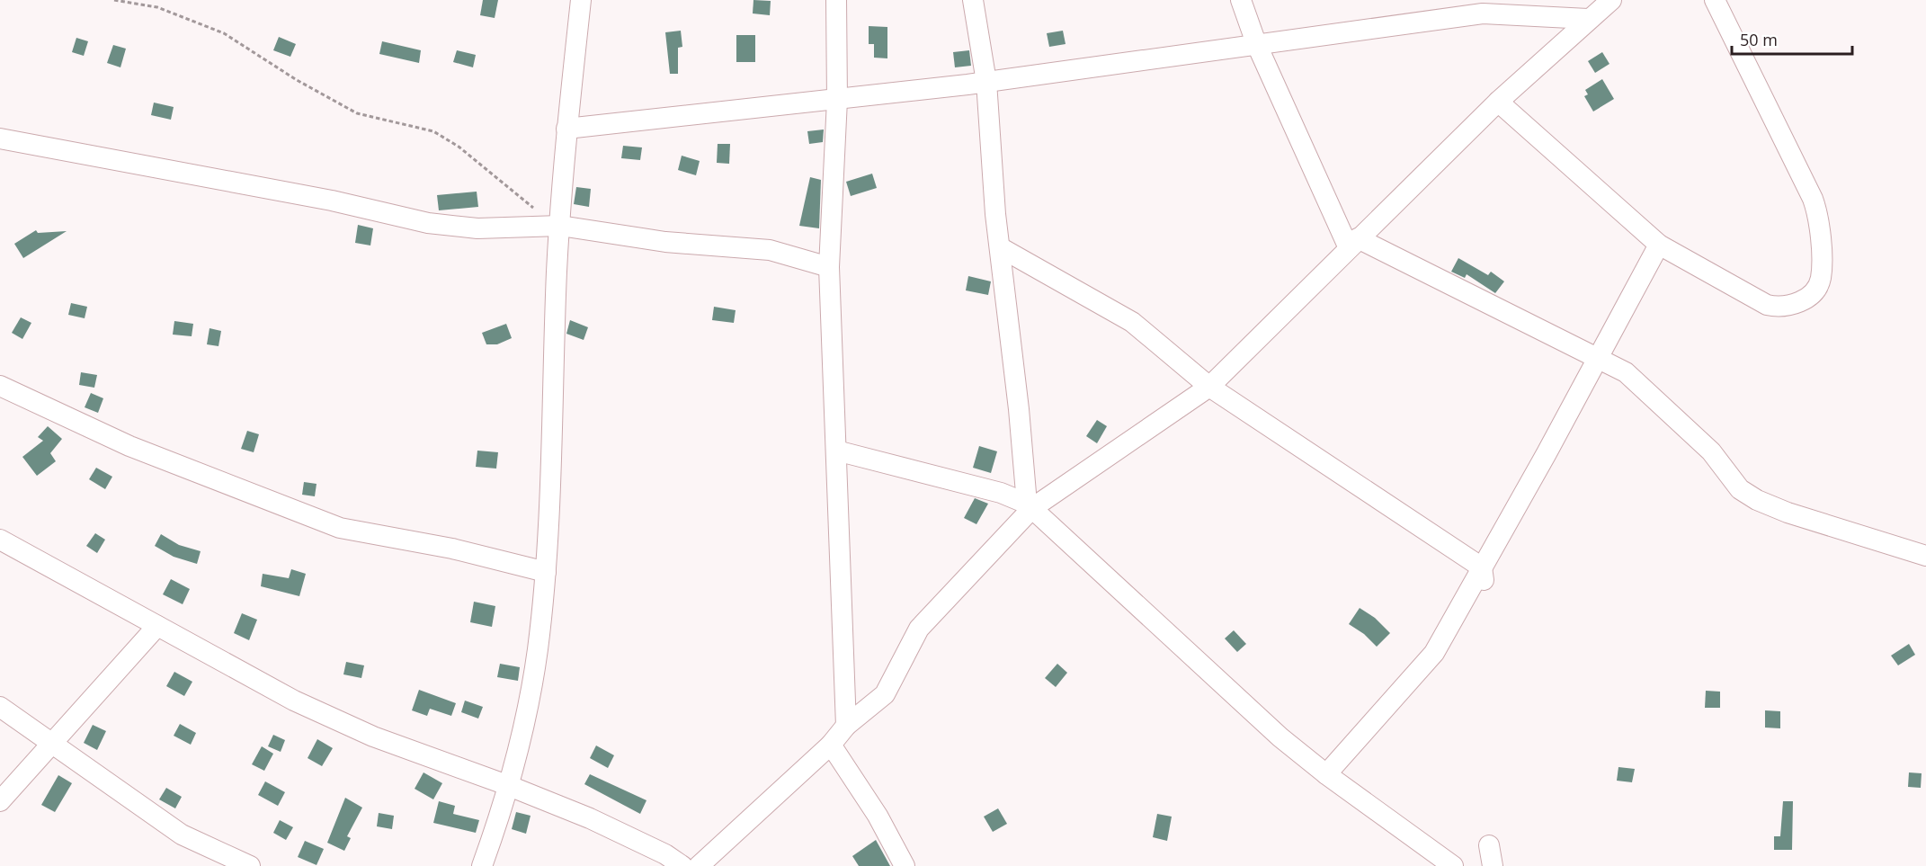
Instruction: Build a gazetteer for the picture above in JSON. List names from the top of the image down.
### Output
{
  "scale_bar": "50 m"
}
